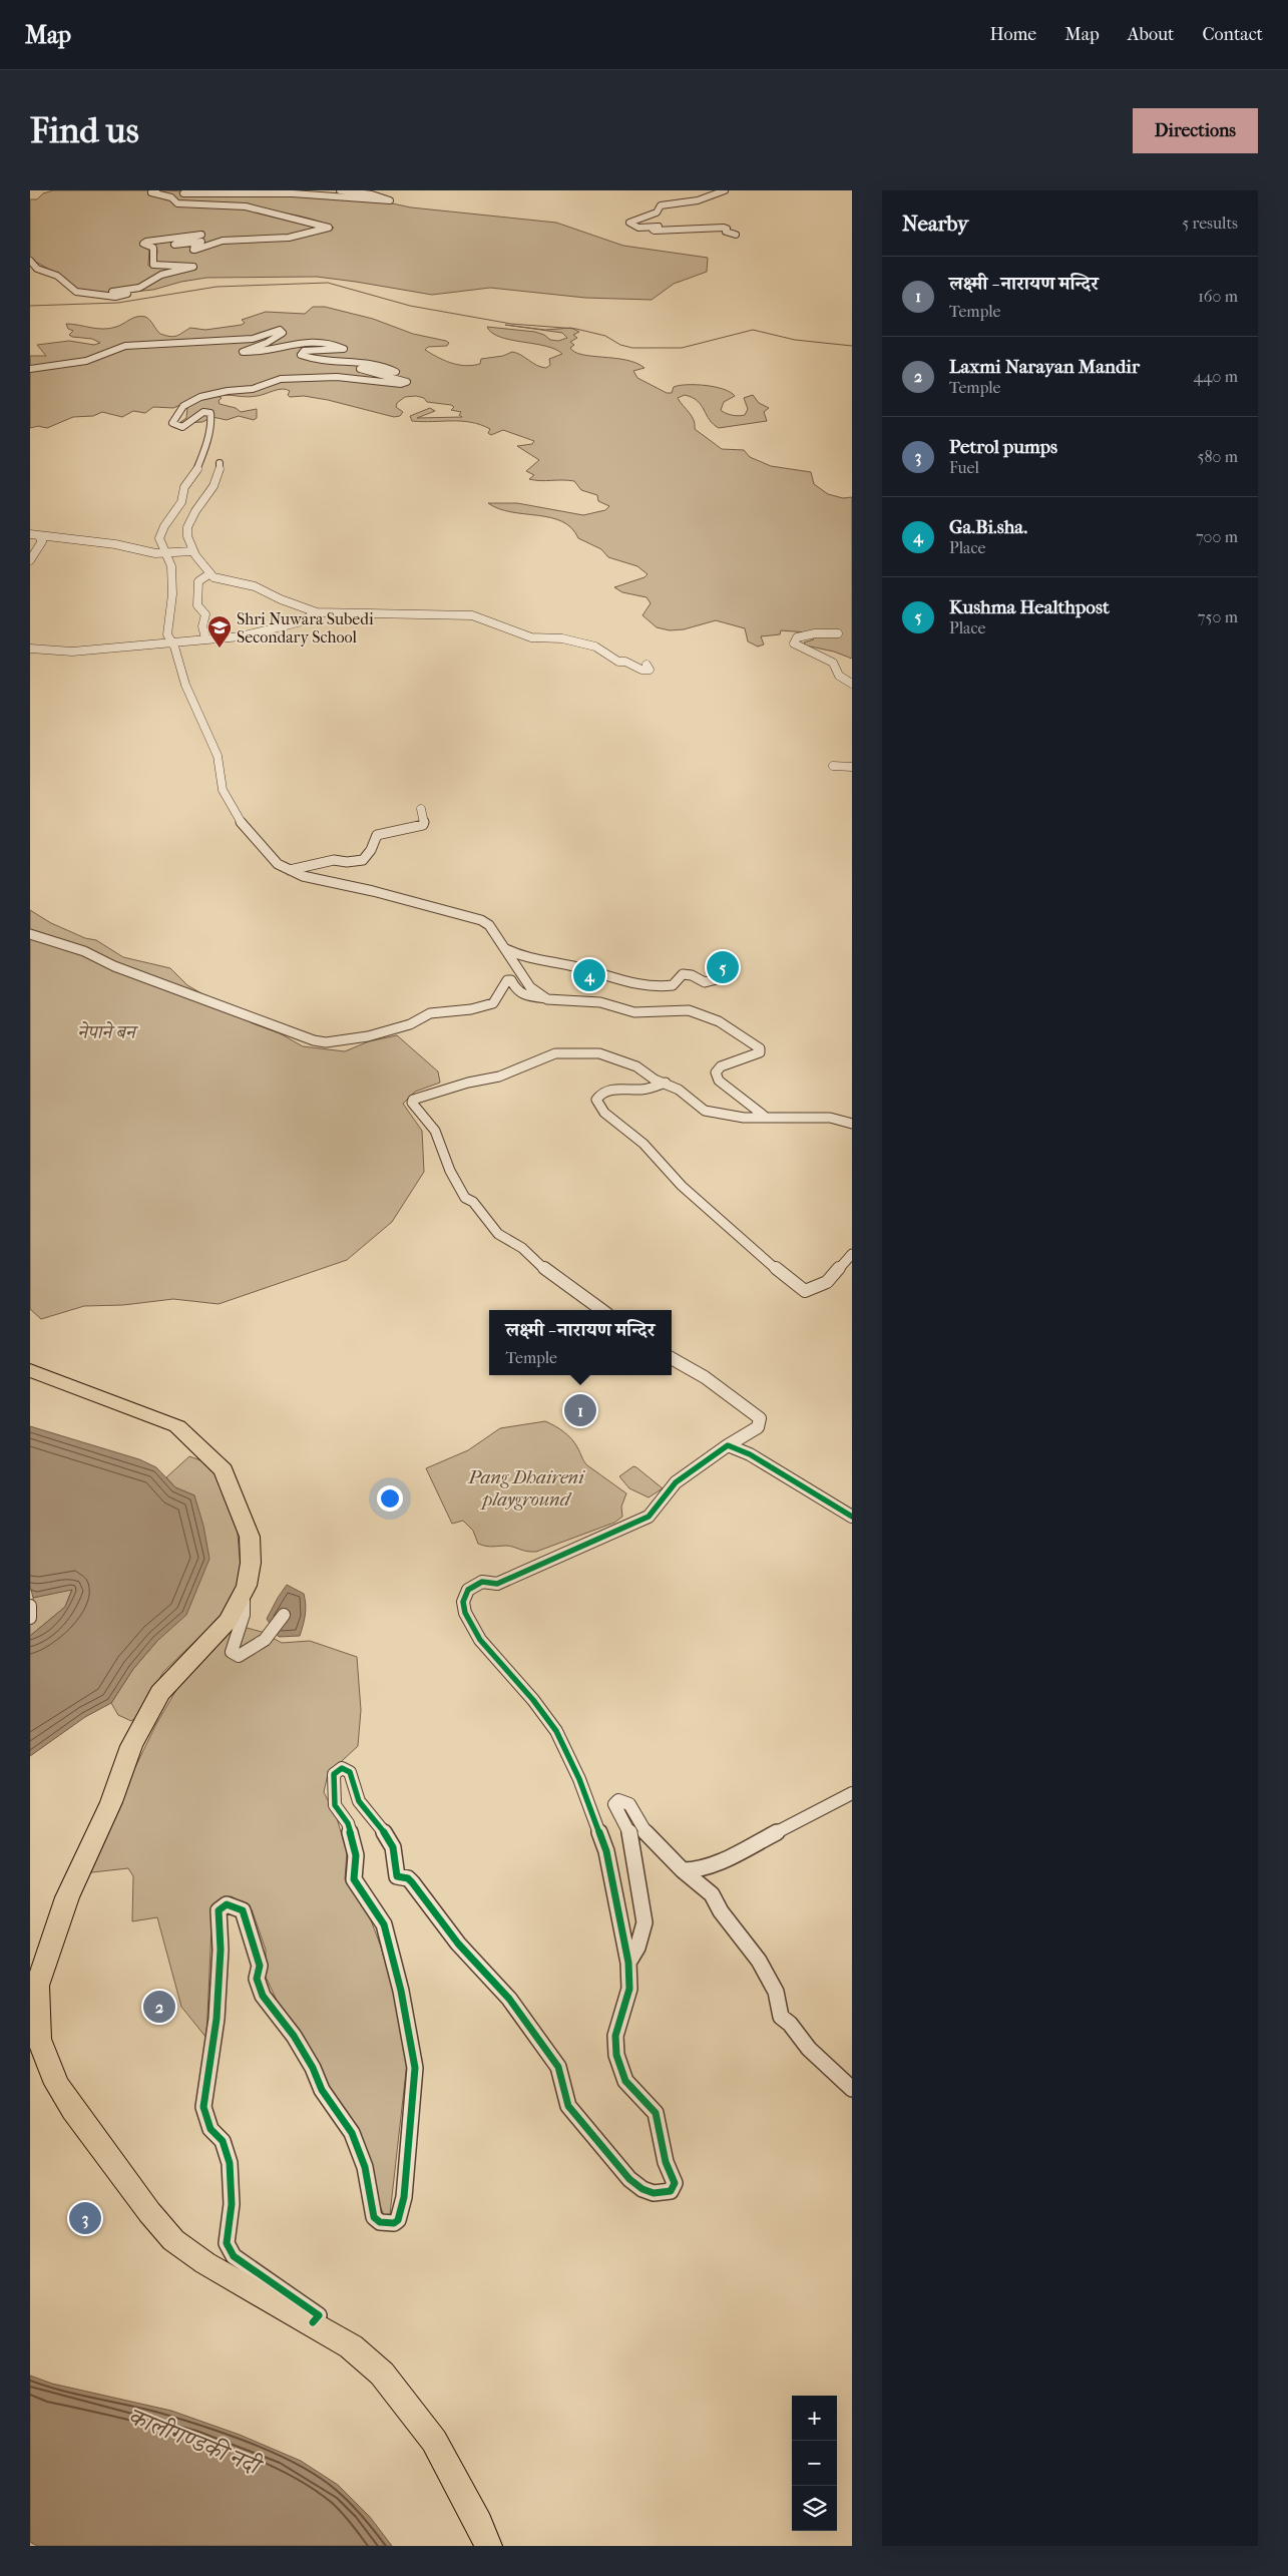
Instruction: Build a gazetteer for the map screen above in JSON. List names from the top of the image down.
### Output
{
  "water": ["कालीगण्डकी नदी"],
  "parks": ["नेपाने बन", "Pang Dhaireni playground"],
  "places": {
    "school or university": ["Shri Nuwara Subedi Secondary School"]
  },
  "page": {
    "header": "Map",
    "nav": [
      "Home",
      "Map",
      "About",
      "Contact"
    ],
    "buttons": "Directions",
    "title": "Find us",
    "heading": ["Nearby", "5 results"],
    "list": [
      {
        "mark": "1",
        "name": "लक्ष्मी - नारायण मन्दिर",
        "note": "Temple",
        "value": "160 m"
      },
      {
        "mark": "2",
        "name": "Laxmi Narayan Mandir",
        "note": "Temple",
        "value": "440 m"
      },
      {
        "mark": "3",
        "name": "Petrol pumps",
        "note": "Fuel",
        "value": "580 m"
      },
      {
        "mark": "4",
        "name": "Ga.Bi.sha.",
        "note": "Place",
        "value": "700 m"
      },
      {
        "mark": "5",
        "name": "Kushma Healthpost",
        "note": "Place",
        "value": "750 m"
      }
    ],
    "pins": [
      "5",
      "4",
      "1",
      "2",
      "3"
    ],
    "popup": ["लक्ष्मी - नारायण मन्दिर", "Temple"],
    "map_buttons": ["+", "−"]
  }
}
